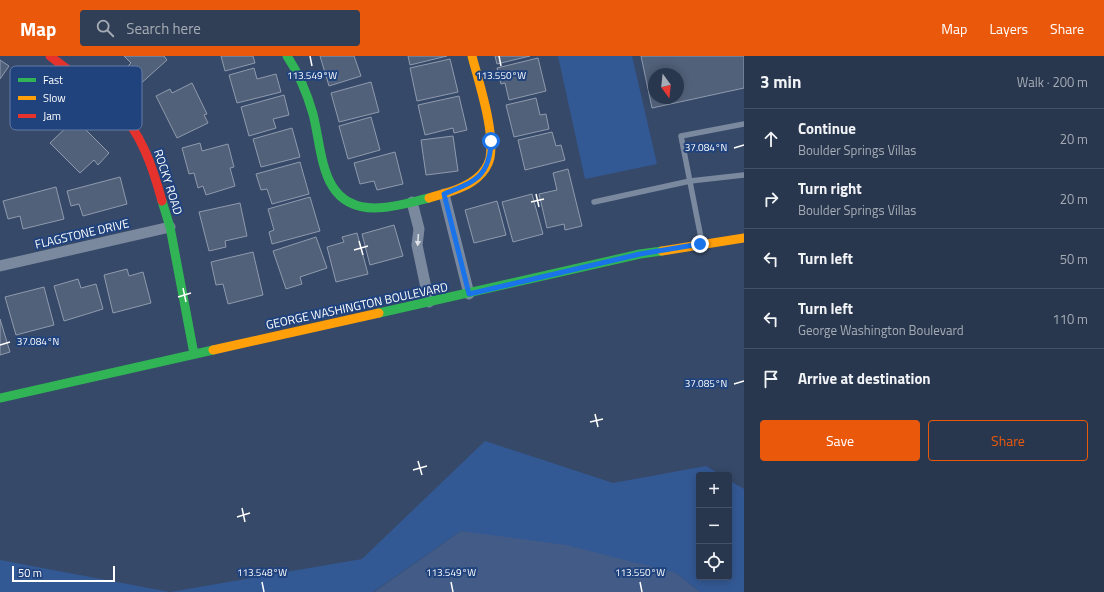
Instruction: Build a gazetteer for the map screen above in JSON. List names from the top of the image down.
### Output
{
  "streets": {
    "street": ["ROCKY ROAD", "FLAGSTONE DRIVE", "GEORGE WASHINGTON BOULEVARD"]
  },
  "crossings": [
    ["ROCKY ROAD", "FLAGSTONE DRIVE"],
    ["ROCKY ROAD", "GEORGE WASHINGTON BOULEVARD"]
  ],
  "legend": ["Fast", "Slow", "Jam"],
  "scale_bar": "50 m",
  "north": "bottom",
  "page": {
    "header": "Map",
    "search": "Search here",
    "nav": ["Map", "Layers", "Share"],
    "heading": ["3 min", "Walk · 200 m"],
    "list": [
      ["Continue", "Boulder Springs Villas", "20 m"],
      ["Turn right", "Boulder Springs Villas", "20 m"],
      ["Turn left", "50 m"],
      ["Turn left", "George Washington Boulevard", "110 m"],
      "Arrive at destination"
    ],
    "buttons": ["Save", "Share"],
    "map_buttons": ["+", "−"],
    "scale": "50 m"
  },
  "coordinates": [
    "113.549°W",
    "113.550°W",
    "37.084°N",
    "37.085°N",
    "113.548°W"
  ]
}
